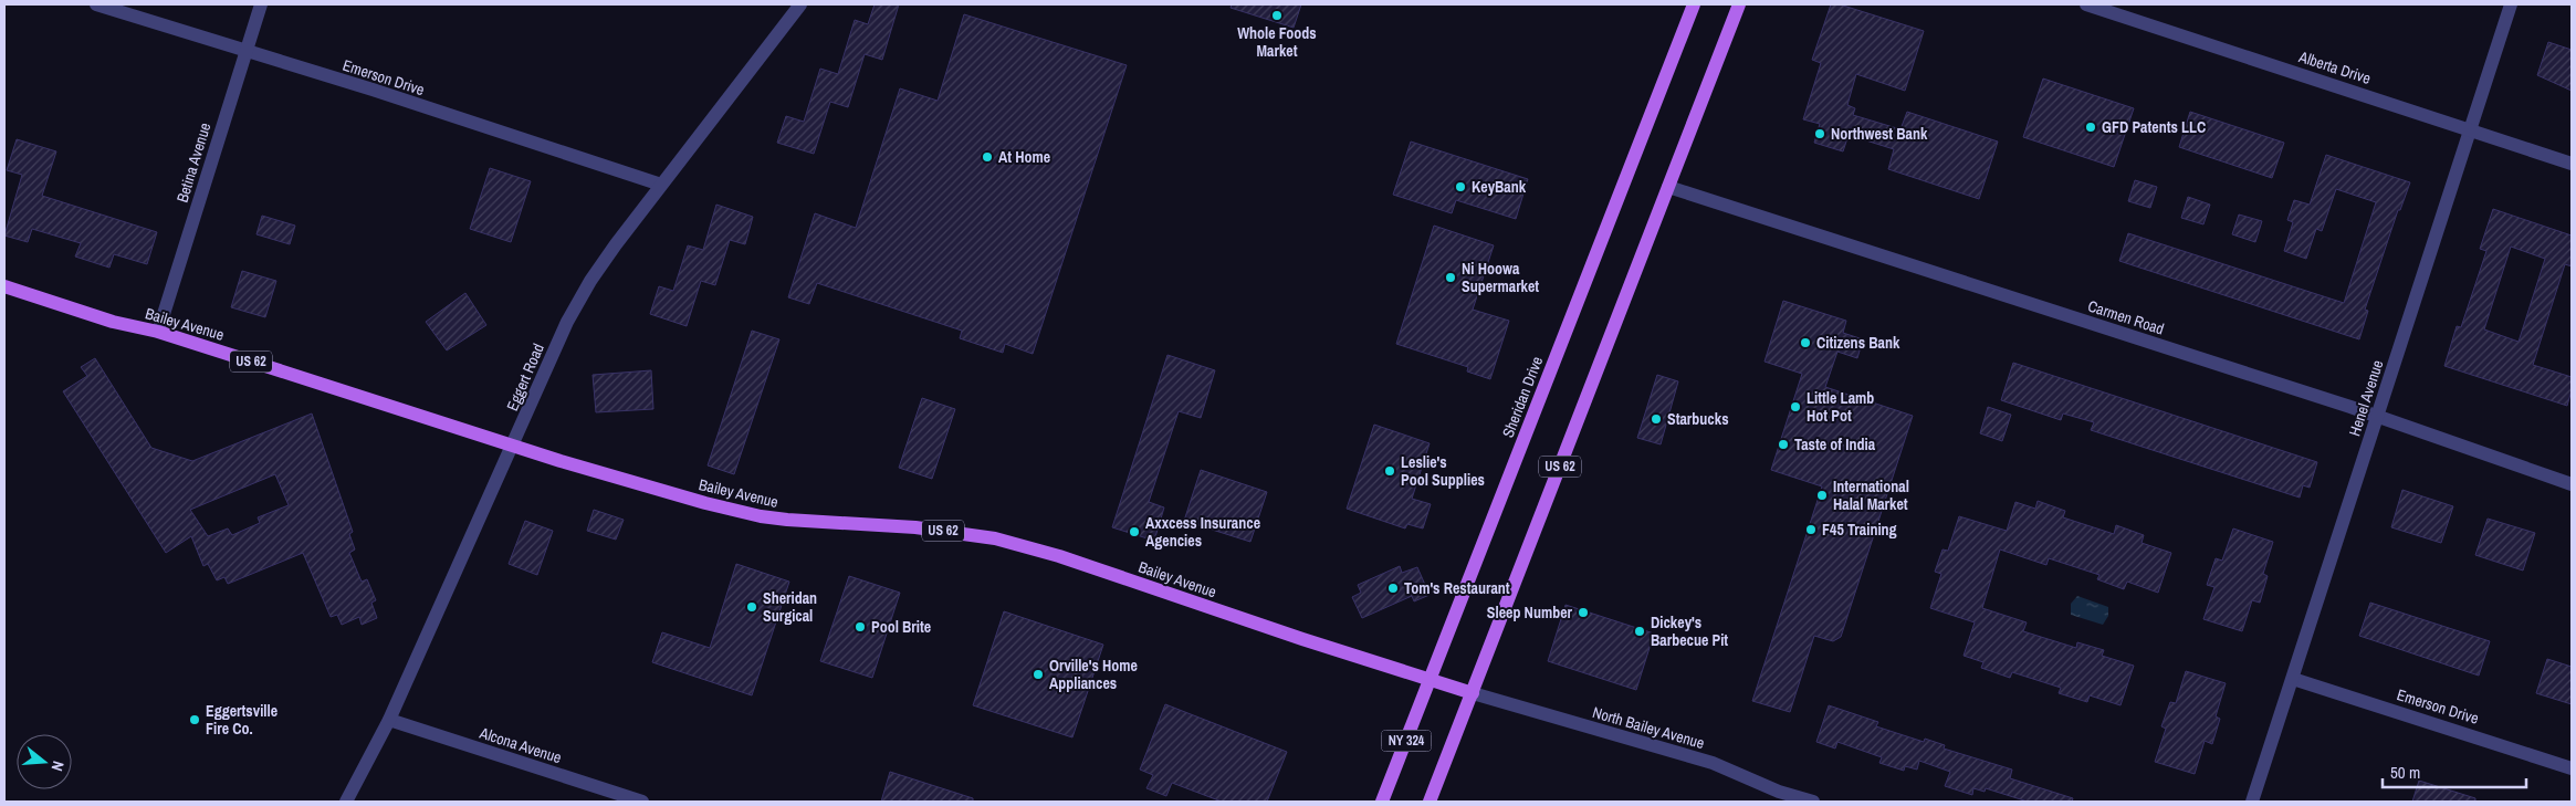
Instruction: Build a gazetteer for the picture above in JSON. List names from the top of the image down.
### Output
{
  "streets": {
    "main road": [
      "Bailey Avenue",
      "US 62",
      "Sheridan Drive",
      "NY 324"
    ],
    "street": [
      "Alberta Drive",
      "Emerson Drive",
      "Betina Avenue",
      "Carmen Road",
      "Eggert Road",
      "Henel Avenue",
      "North Bailey Avenue",
      "Alcona Avenue"
    ]
  },
  "crossings": [
    ["Alberta Drive", "Henel Avenue"],
    ["Emerson Drive", "Betina Avenue"],
    ["Emerson Drive", "Eggert Road"],
    ["Emerson Drive", "Henel Avenue"],
    ["Betina Avenue", "Bailey Avenue"],
    ["Carmen Road", "US 62"],
    ["Carmen Road", "Henel Avenue"],
    ["Bailey Avenue", "US 62"],
    ["Bailey Avenue", "Eggert Road"],
    ["Bailey Avenue", "Sheridan Drive"],
    ["Bailey Avenue", "North Bailey Avenue"],
    ["Bailey Avenue", "NY 324"],
    ["US 62", "North Bailey Avenue"],
    ["US 62", "NY 324"],
    ["Eggert Road", "Alcona Avenue"],
    ["North Bailey Avenue", "NY 324"]
  ],
  "places": [
    "Whole Foods Market",
    "GFD Patents LLC",
    "Northwest Bank",
    "At Home",
    "KeyBank",
    "Ni Hoowa Supermarket",
    "Citizens Bank",
    "Little Lamb Hot Pot",
    "Starbucks",
    "Taste of India",
    "Leslie's Pool Supplies",
    "International Halal Market",
    "F45 Training",
    "Axxcess Insurance Agencies",
    "Tom's Restaurant",
    "Sheridan Surgical",
    "Sleep Number",
    "Pool Brite",
    "Dickey's Barbecue Pit",
    "Orville's Home Appliances",
    "Eggertsville Fire Co."
  ],
  "scale_bar": "50 m",
  "north": "right"
}
